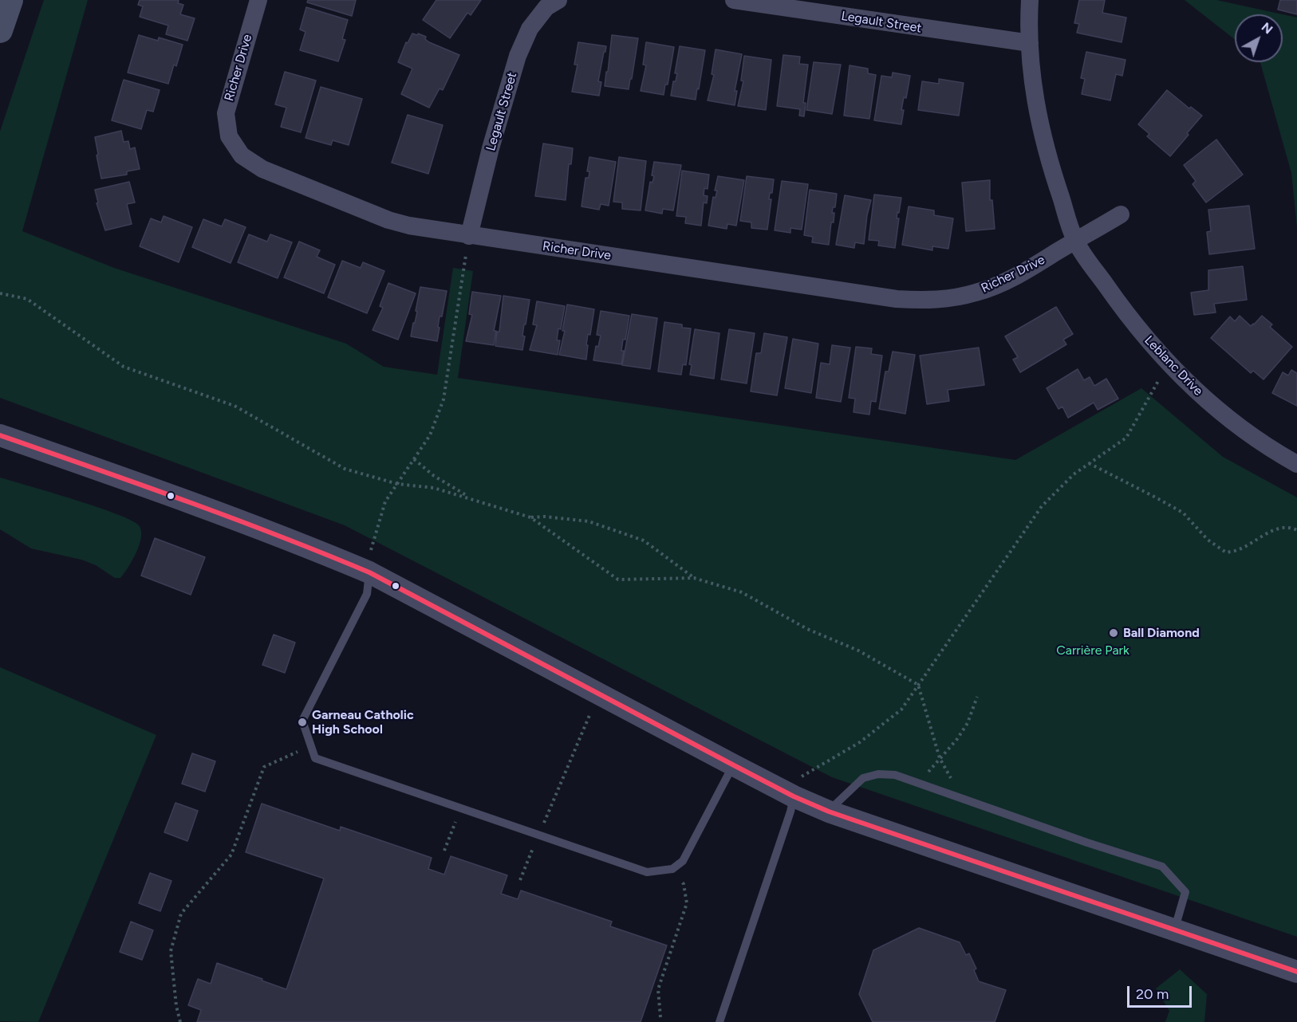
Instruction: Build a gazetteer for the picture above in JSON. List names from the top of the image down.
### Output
{
  "streets": {
    "street": ["Legault Street", "Richer Drive", "Leblanc Drive"]
  },
  "crossings": [
    ["Legault Street", "Richer Drive"],
    ["Legault Street", "Leblanc Drive"],
    ["Richer Drive", "Leblanc Drive"]
  ],
  "parks": ["Carrière Park"],
  "places": ["Ball Diamond", "Garneau Catholic High School"],
  "scale_bar": "20 m",
  "north": "top right"
}
